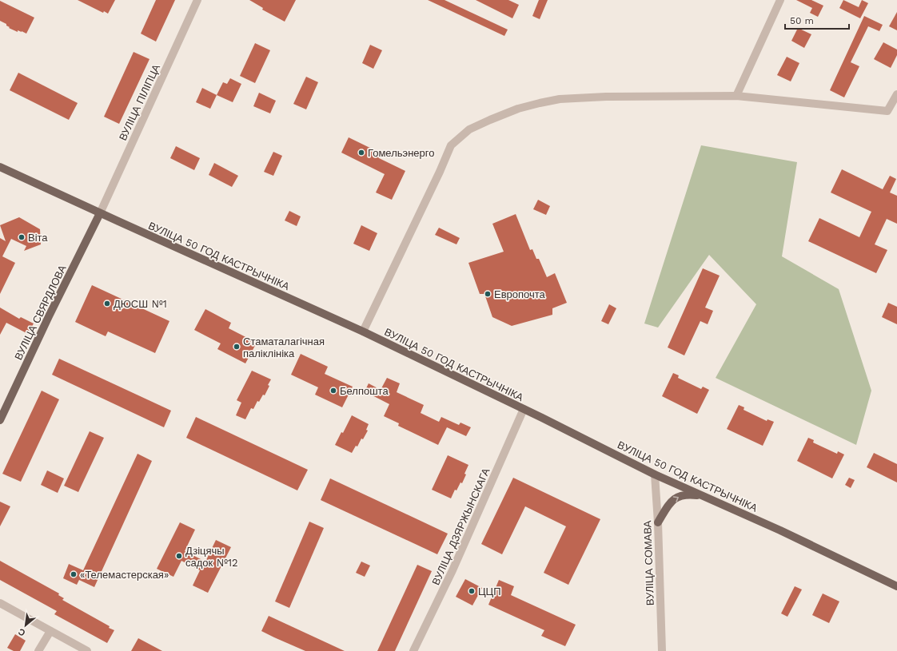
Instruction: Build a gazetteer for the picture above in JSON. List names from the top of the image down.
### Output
{
  "streets": {
    "main road": ["ВУЛІЦА 50 ГОД КАСТРЫЧНІКА", "ВУЛІЦА СВЯРДЛОВА"],
    "street": ["ВУЛІЦА ПІЛІПЦА", "ВУЛІЦА ДЗЯРЖЫНСКАГА", "ВУЛІЦА СОМАВА"]
  },
  "crossings": [
    ["ВУЛІЦА ПІЛІПЦА", "ВУЛІЦА 50 ГОД КАСТРЫЧНІКА"],
    ["ВУЛІЦА ПІЛІПЦА", "ВУЛІЦА СВЯРДЛОВА"],
    ["ВУЛІЦА 50 ГОД КАСТРЫЧНІКА", "ВУЛІЦА СВЯРДЛОВА"],
    ["ВУЛІЦА 50 ГОД КАСТРЫЧНІКА", "ВУЛІЦА ДЗЯРЖЫНСКАГА"],
    ["ВУЛІЦА 50 ГОД КАСТРЫЧНІКА", "ВУЛІЦА СОМАВА"]
  ],
  "places": [
    "Гомельэнерго",
    "Віта",
    "Европочта",
    "ДЮСШ №1",
    "Стаматалагічная паліклініка",
    "Белпошта",
    "Дзіцячы садок №12",
    "«Телемастерская»",
    "ЦЦП"
  ],
  "scale_bar": "50 m",
  "north": "bottom left"
}
